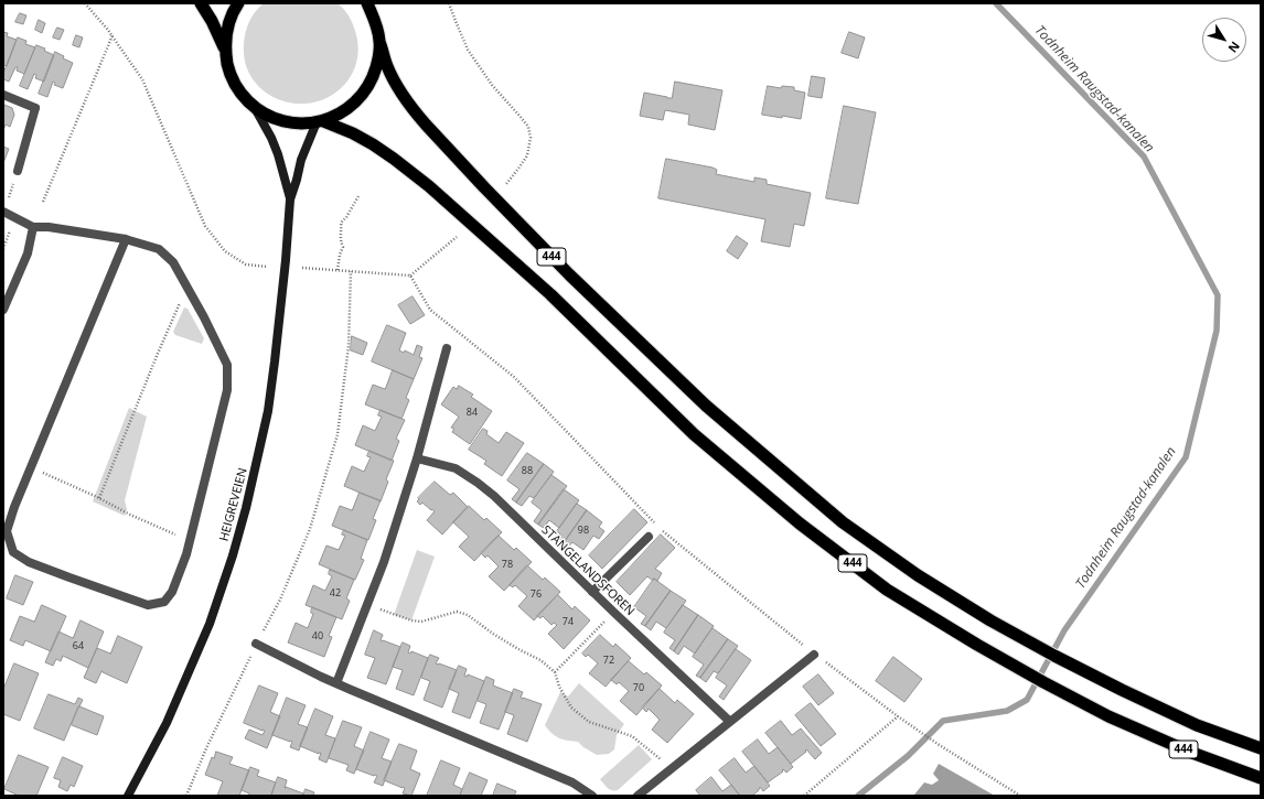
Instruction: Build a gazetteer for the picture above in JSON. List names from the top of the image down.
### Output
{
  "streets": {
    "highway": ["444"],
    "main road": ["HEIGREVEIEN"],
    "street": ["STANGELANDSFOREN"]
  },
  "crossings": [
    ["444", "HEIGREVEIEN"]
  ],
  "water": ["Todnheim Raugstad-kanalen"],
  "house_numbers": [
    "84",
    "88",
    "98",
    "78",
    "42",
    "76",
    "74",
    "40",
    "64",
    "72",
    "70"
  ],
  "north": "bottom right"
}
